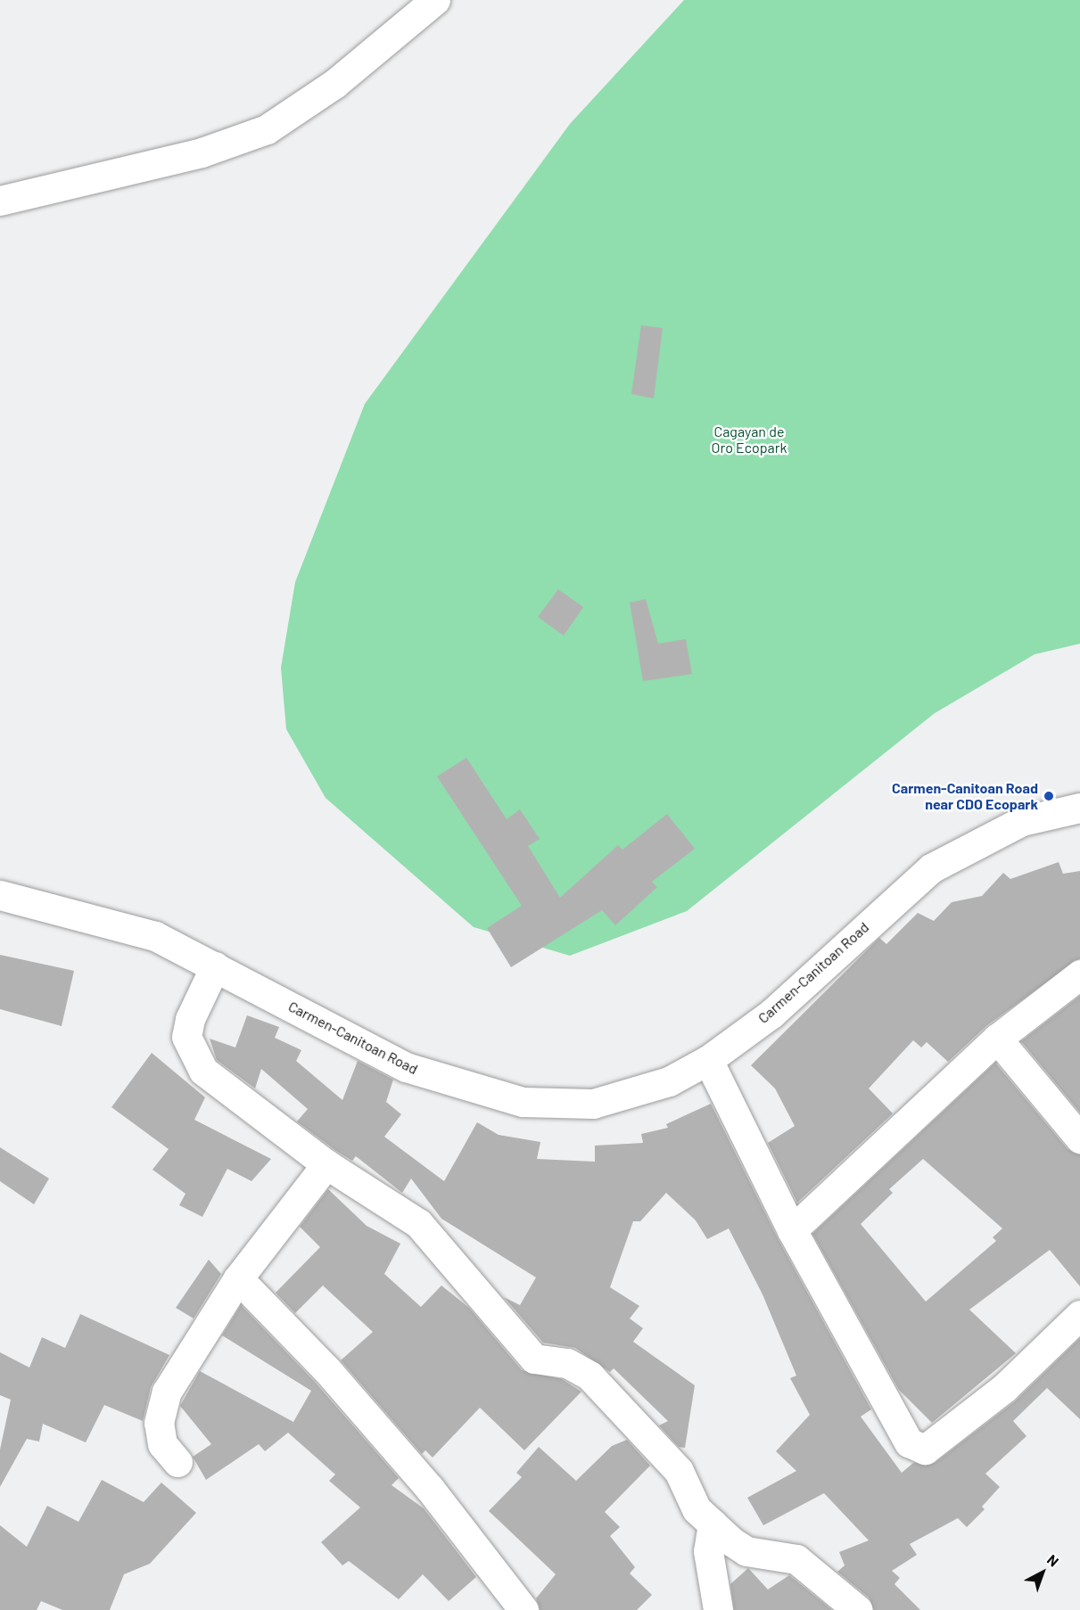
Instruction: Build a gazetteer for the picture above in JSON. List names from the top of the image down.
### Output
{
  "streets": {
    "street": ["Carmen-Canitoan Road"]
  },
  "parks": ["Cagayan de Oro Ecopark"],
  "places": ["Carmen-Canitoan Road near CDO Ecopark"],
  "north": "top right"
}
